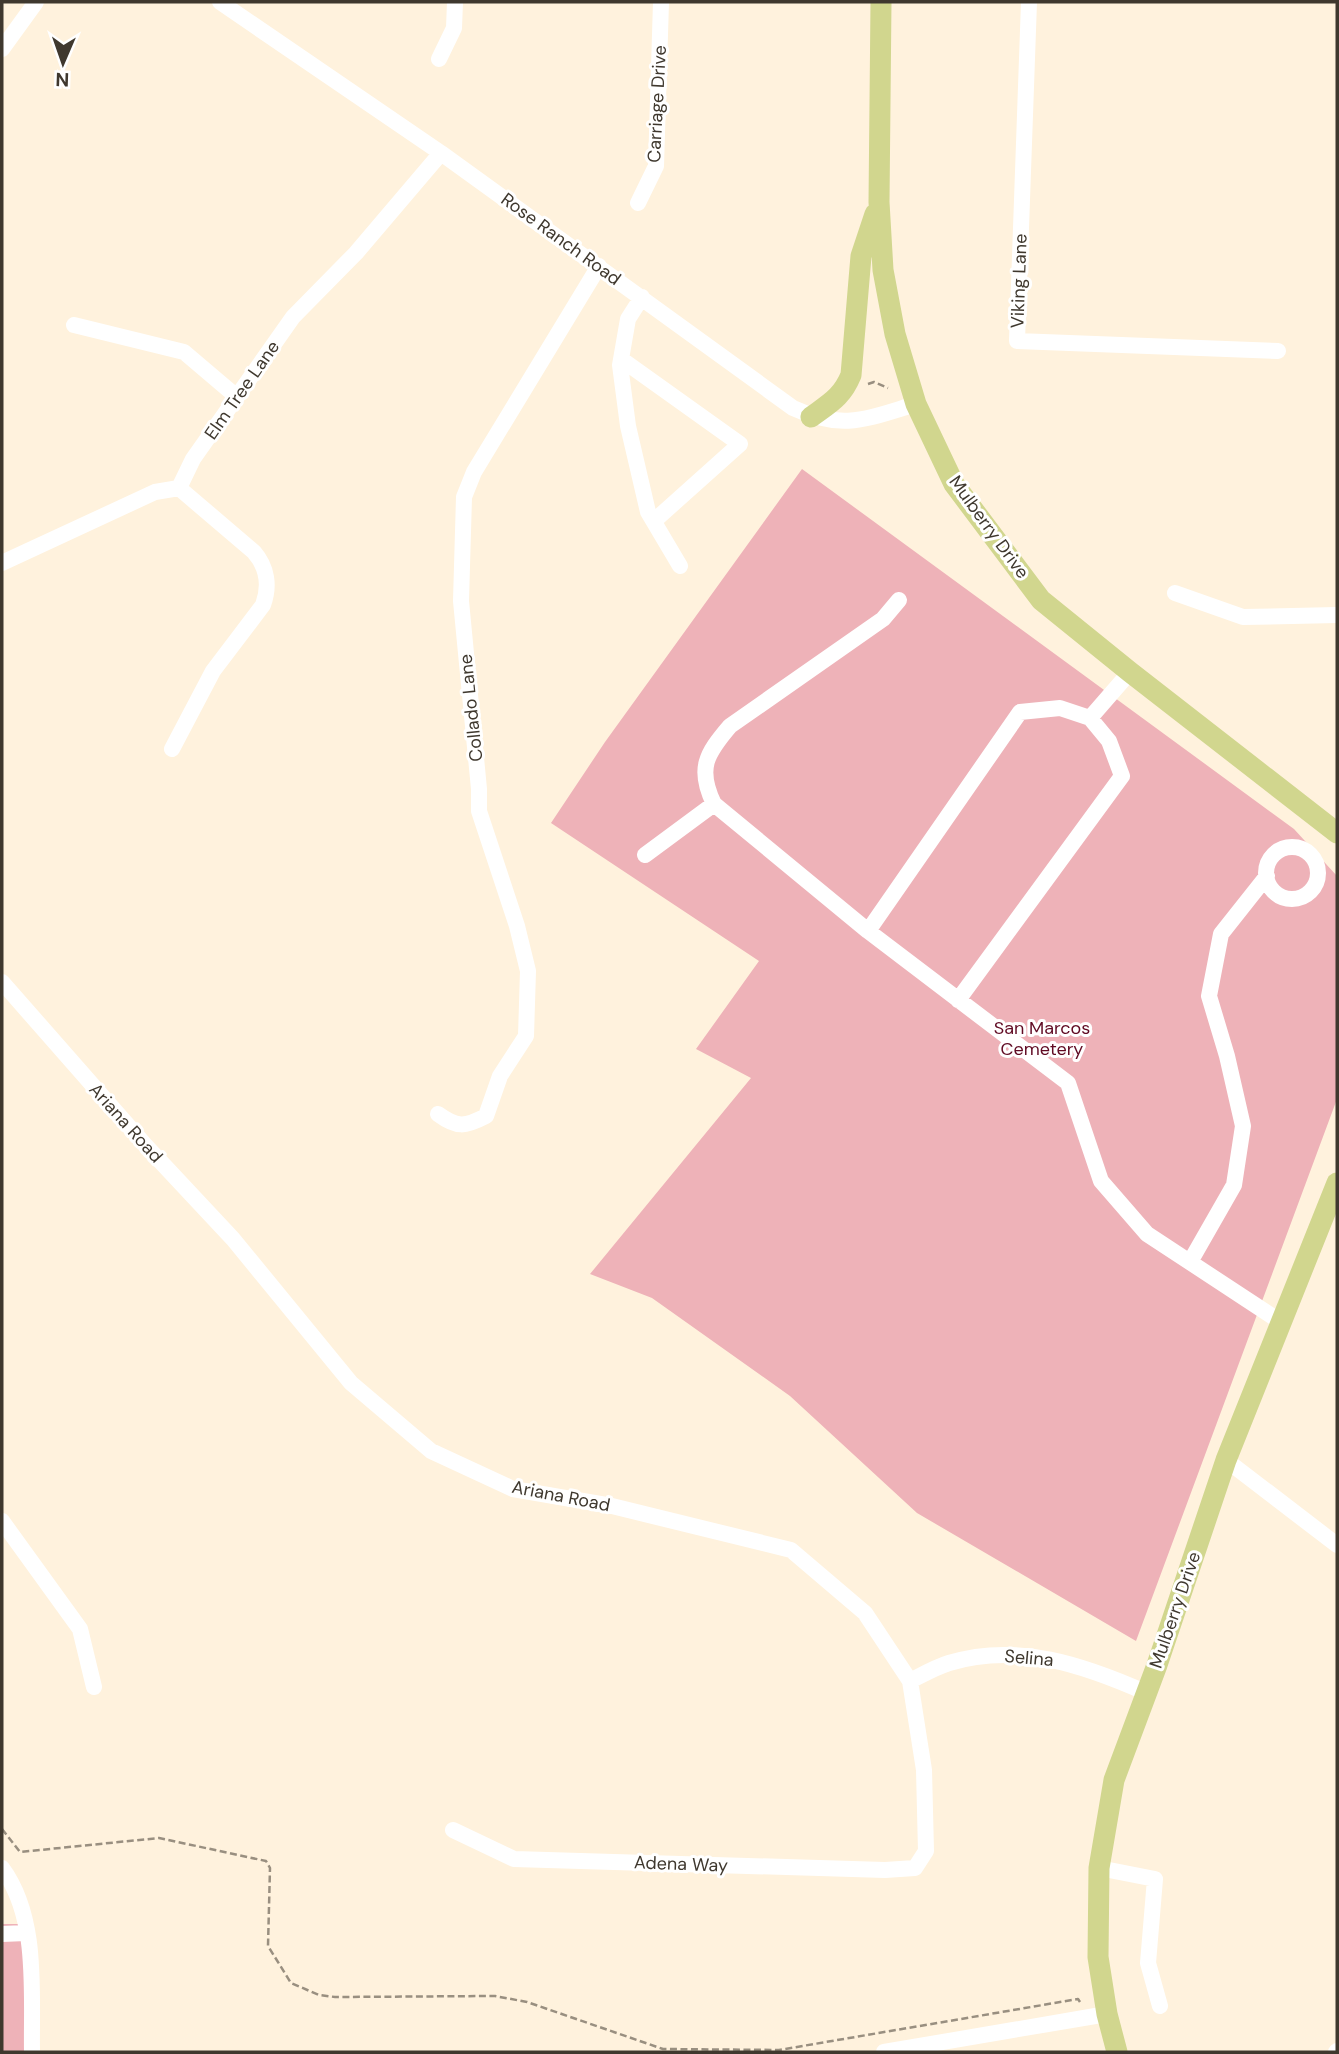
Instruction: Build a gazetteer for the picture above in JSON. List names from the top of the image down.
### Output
{
  "streets": {
    "main road": ["Mulberry Drive"],
    "street": [
      "Carriage Drive",
      "Rose Ranch Road",
      "Viking Lane",
      "Elm Tree Lane",
      "Collado Lane",
      "Ariana Road",
      "Selina",
      "Adena Way"
    ]
  },
  "crossings": [
    ["Rose Ranch Road", "Elm Tree Lane"],
    ["Rose Ranch Road", "Mulberry Drive"],
    ["Rose Ranch Road", "Collado Lane"],
    ["Mulberry Drive", "Selina"],
    ["Ariana Road", "Selina"],
    ["Ariana Road", "Adena Way"]
  ],
  "parks": ["San Marcos Cemetery"],
  "north": "bottom"
}
